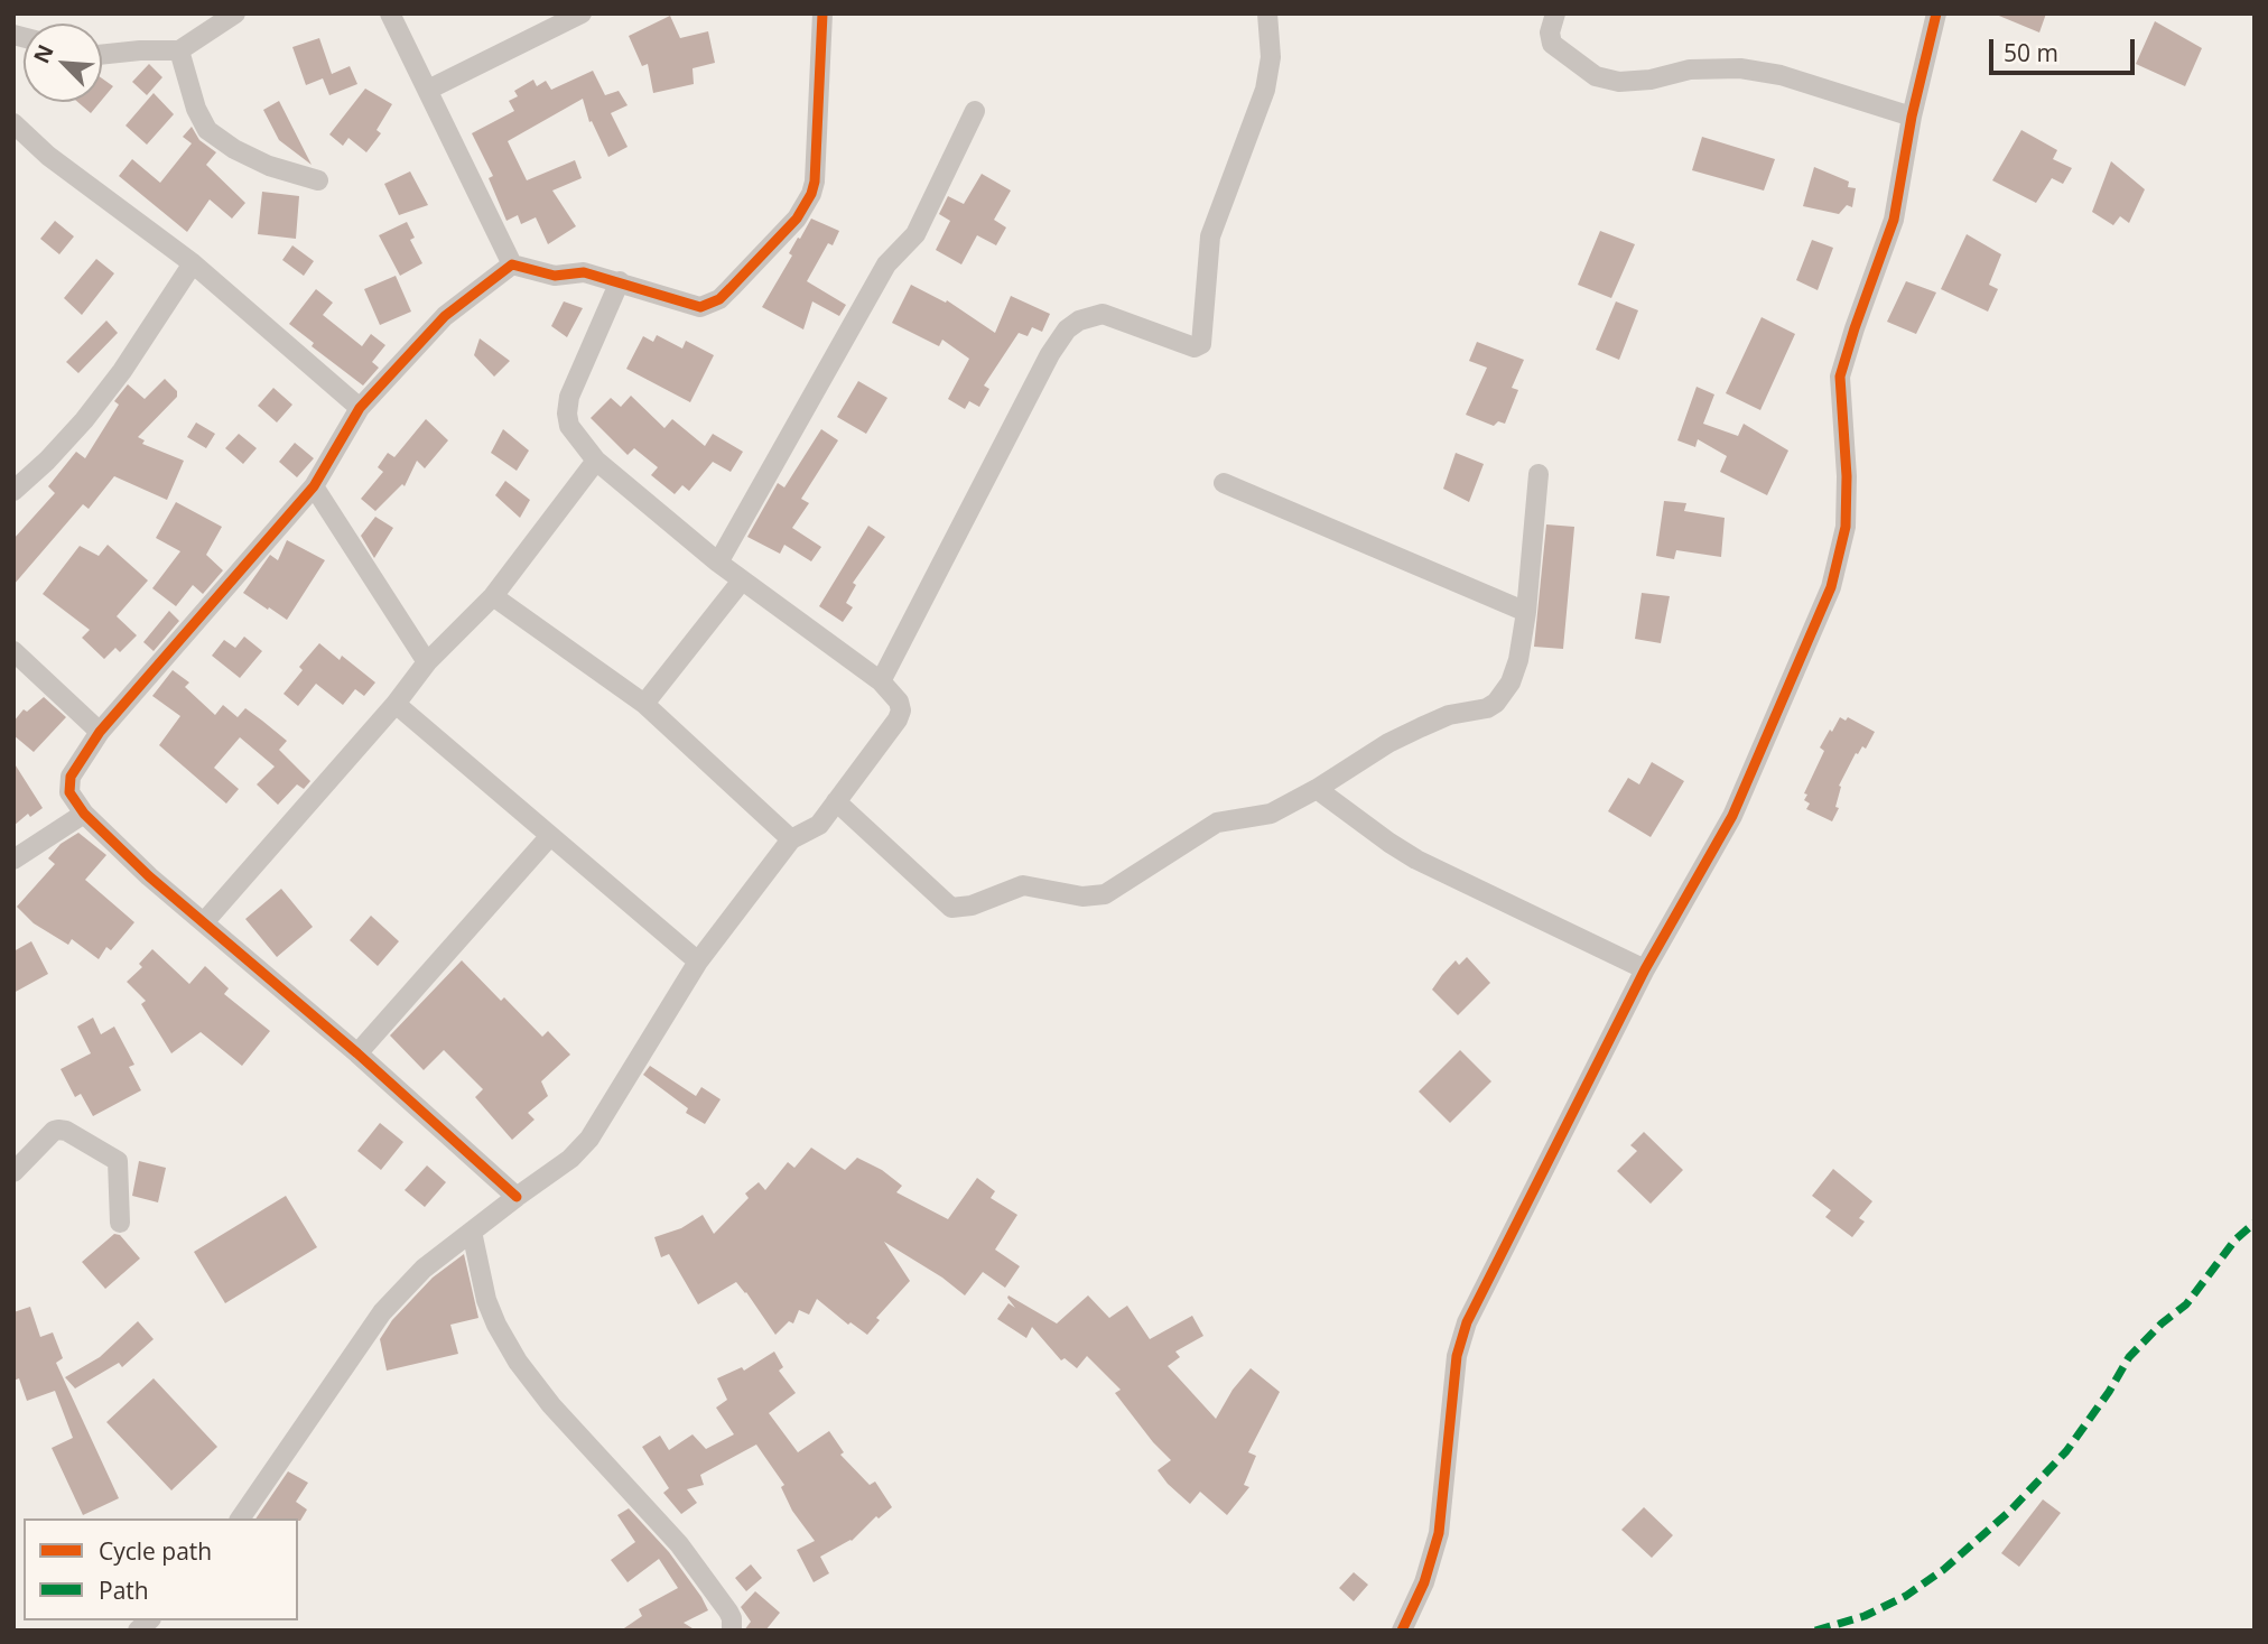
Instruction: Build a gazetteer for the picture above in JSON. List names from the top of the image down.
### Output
{
  "legend": ["Cycle path", "Path"],
  "scale_bar": "50 m",
  "north": "top left"
}
